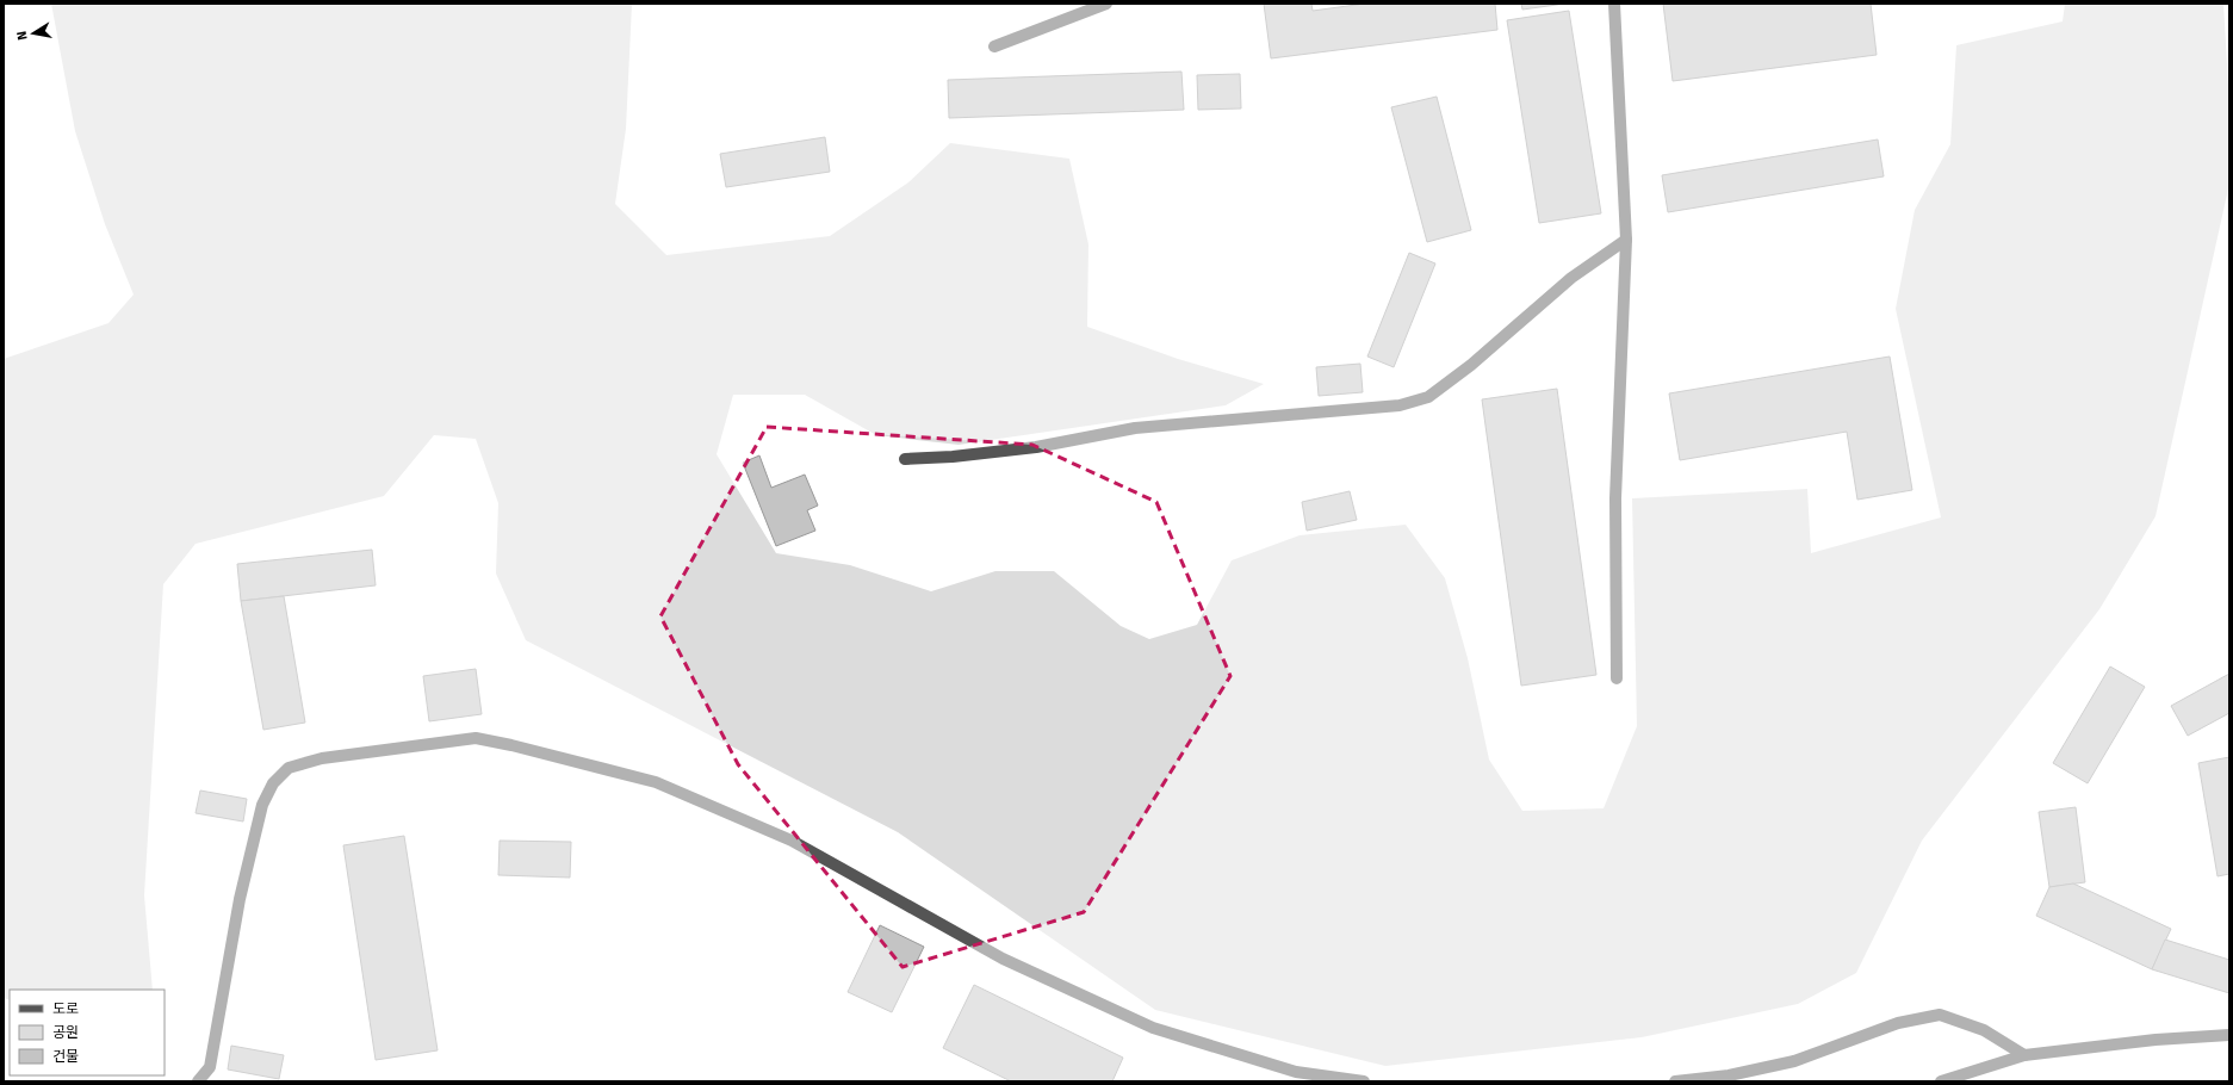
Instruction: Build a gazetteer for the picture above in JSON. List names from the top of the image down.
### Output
{
  "legend": ["도로", "공원", "건물"],
  "north": "left"
}
